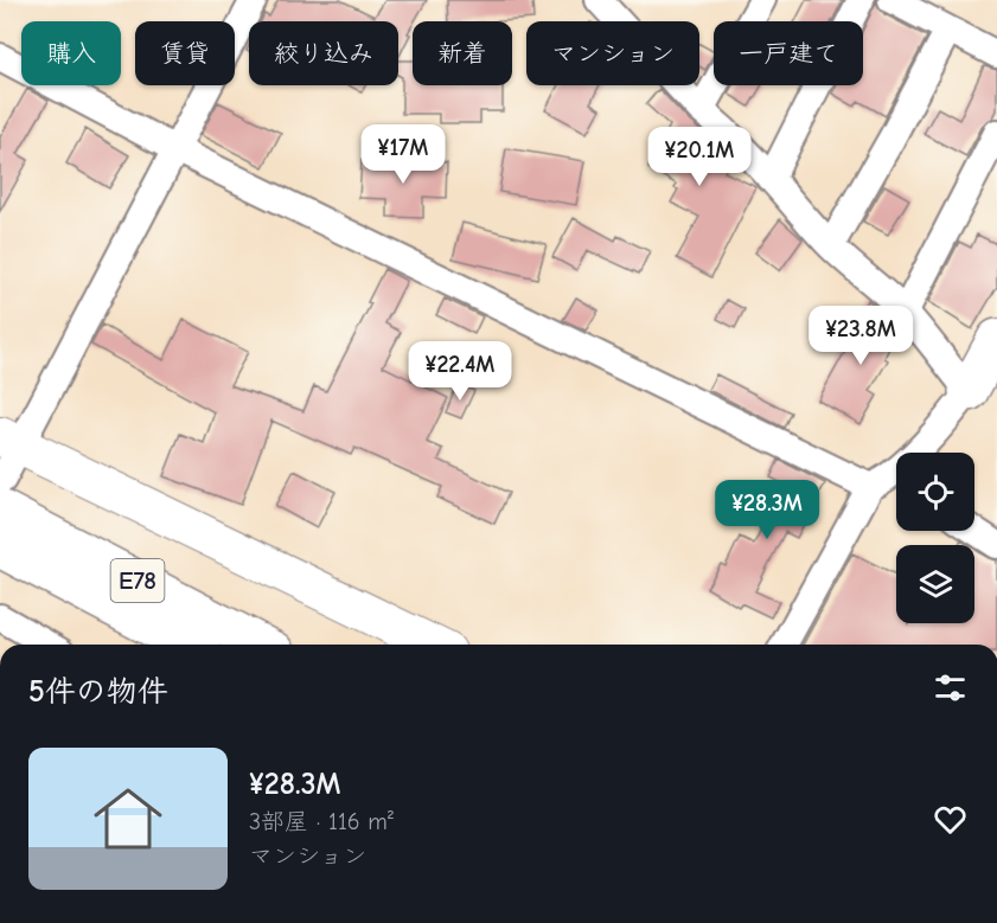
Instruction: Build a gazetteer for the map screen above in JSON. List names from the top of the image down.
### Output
{
  "streets": {
    "main road": ["E78"]
  },
  "page": {
    "chip": [
      "購入",
      "賃貸",
      "絞り込み",
      "新着",
      "マンション",
      "一戸建て"
    ],
    "price": [
      "¥17M",
      "¥20.1M",
      "¥23.8M",
      "¥22.4M",
      "¥28.3M"
    ],
    "heading": "5件の物件",
    "list": [
      {
        "name": "¥28.3M",
        "note": "3部屋 · 116 m² · マンション"
      }
    ]
  }
}
